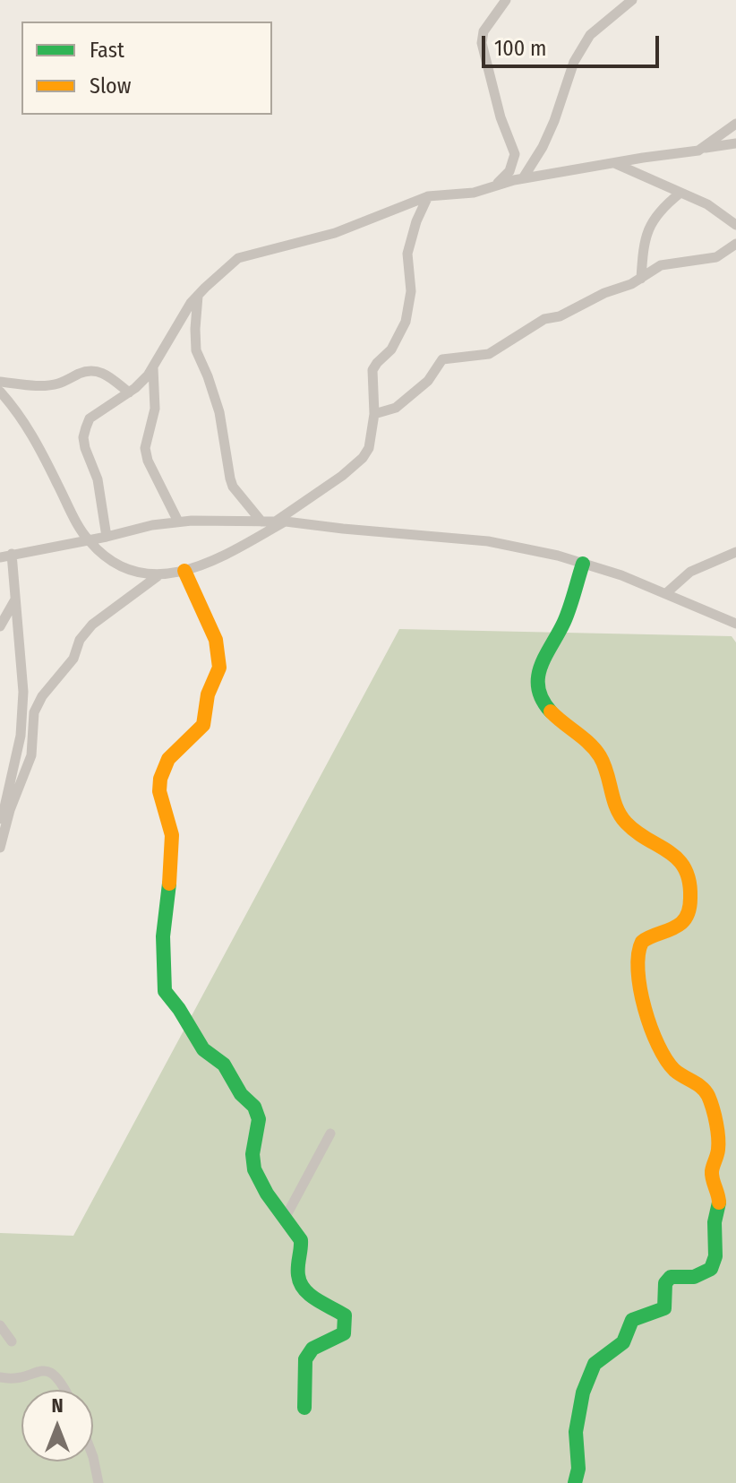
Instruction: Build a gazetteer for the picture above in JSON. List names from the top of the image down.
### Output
{
  "legend": ["Fast", "Slow"],
  "scale_bar": "100 m",
  "north": "top"
}
